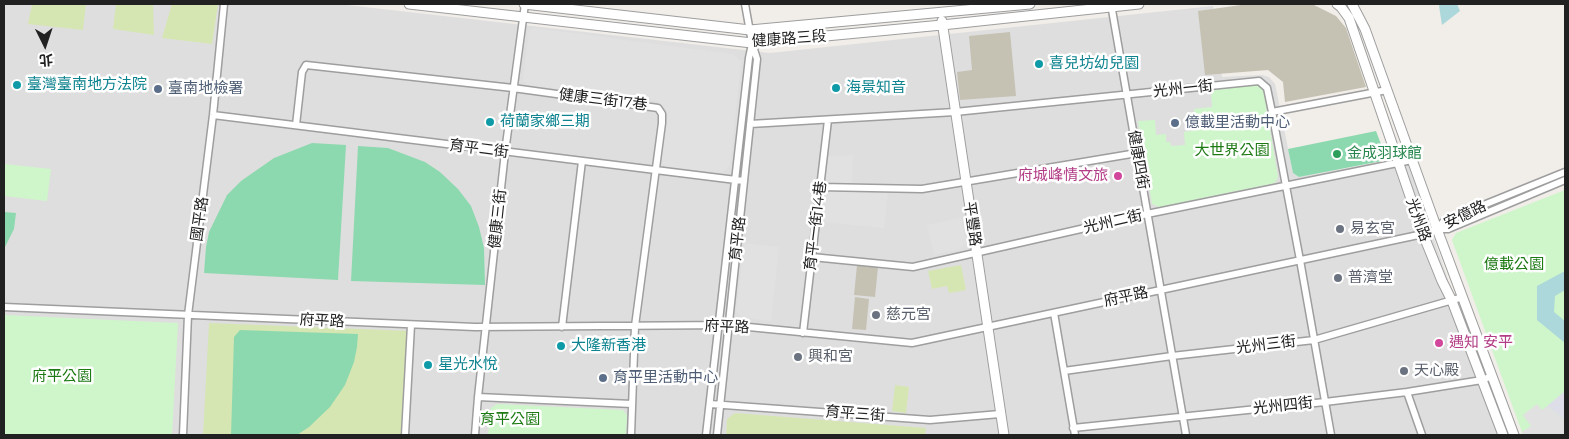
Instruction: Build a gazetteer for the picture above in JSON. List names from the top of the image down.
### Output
{
  "streets": {
    "street": [
      "健康路三段",
      "光州一街",
      "健康三街17巷",
      "育平二街",
      "健康四街",
      "安億路",
      "國平路",
      "健康三街",
      "光州路",
      "光州二街",
      "平豐路",
      "育平一街14巷",
      "育平路",
      "府平路",
      "光州三街",
      "光州四街",
      "育平三街"
    ]
  },
  "crossings": [
    ["健康路三段", "健康四街"],
    ["健康路三段", "健康三街"],
    ["健康路三段", "平豐路"],
    ["健康路三段", "育平路"],
    ["光州一街", "健康四街"],
    ["光州一街", "光州二街"],
    ["光州一街", "平豐路"],
    ["光州一街", "育平一街14巷"],
    ["光州一街", "育平路"],
    ["光州一街", "府平路"],
    ["光州一街", "光州三街"],
    ["光州一街", "光州四街"],
    ["健康三街17巷", "育平二街"],
    ["健康三街17巷", "健康三街"],
    ["健康三街17巷", "府平路"],
    ["育平二街", "國平路"],
    ["育平二街", "健康三街"],
    ["育平二街", "育平路"],
    ["健康四街", "光州二街"],
    ["健康四街", "府平路"],
    ["健康四街", "光州三街"],
    ["健康四街", "光州四街"],
    ["安億路", "光州路"],
    ["安億路", "府平路"],
    ["國平路", "府平路"],
    ["健康三街", "府平路"],
    ["光州路", "光州二街"],
    ["光州路", "府平路"],
    ["光州路", "光州三街"],
    ["光州路", "光州四街"],
    ["光州二街", "平豐路"],
    ["光州二街", "育平一街14巷"],
    ["平豐路", "府平路"],
    ["平豐路", "育平三街"],
    ["育平一街14巷", "府平路"],
    ["育平路", "府平路"],
    ["育平路", "育平三街"]
  ],
  "parks": [
    "大世界公園",
    "億載公園",
    "府平公園",
    "育平公園"
  ],
  "places": [
    "喜兒坊幼兒園",
    "臺灣臺南地方法院",
    "海景知音",
    "臺南地檢署",
    "荷蘭家鄉三期",
    "億載里活動中心",
    "金成羽球館",
    "府城峰情文旅",
    "易玄宮",
    "普濟堂",
    "慈元宮",
    "遇知 安平",
    "大隆新香港",
    "興和宮",
    "星光水悅",
    "天心殿",
    "育平里活動中心"
  ],
  "north": "bottom"
}
